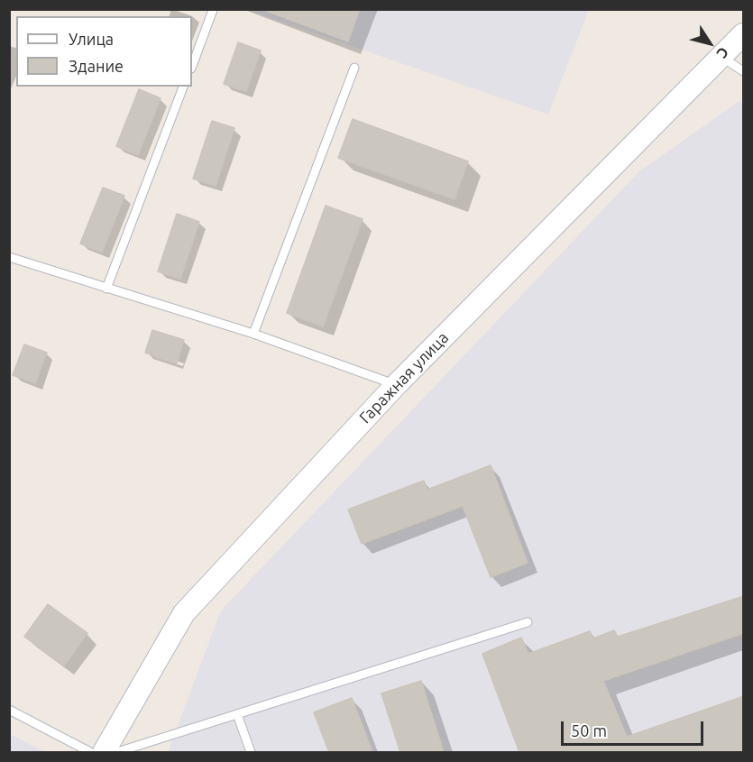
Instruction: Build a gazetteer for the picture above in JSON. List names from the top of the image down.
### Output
{
  "streets": {
    "street": ["Гаражная улица"]
  },
  "legend": ["Улица", "Здание"],
  "scale_bar": "50 m",
  "north": "bottom right"
}
